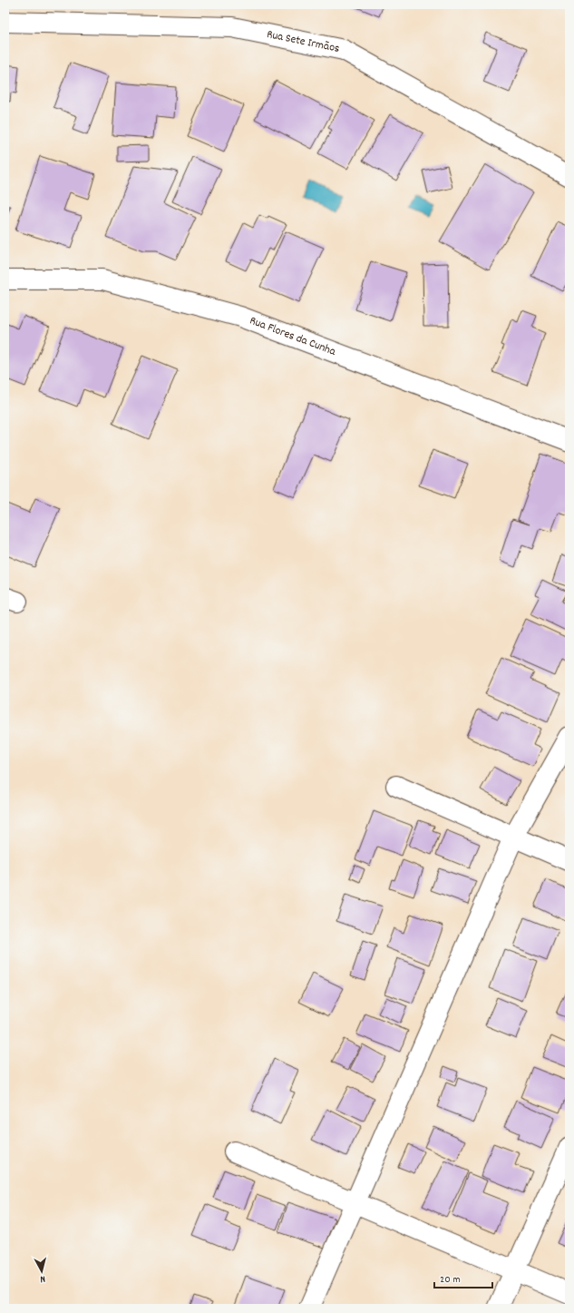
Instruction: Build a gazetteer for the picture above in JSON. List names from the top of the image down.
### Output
{
  "streets": {
    "street": ["Rua Sete Irmãos", "Rua Flores da Cunha"]
  },
  "scale_bar": "20 m",
  "north": "bottom"
}
